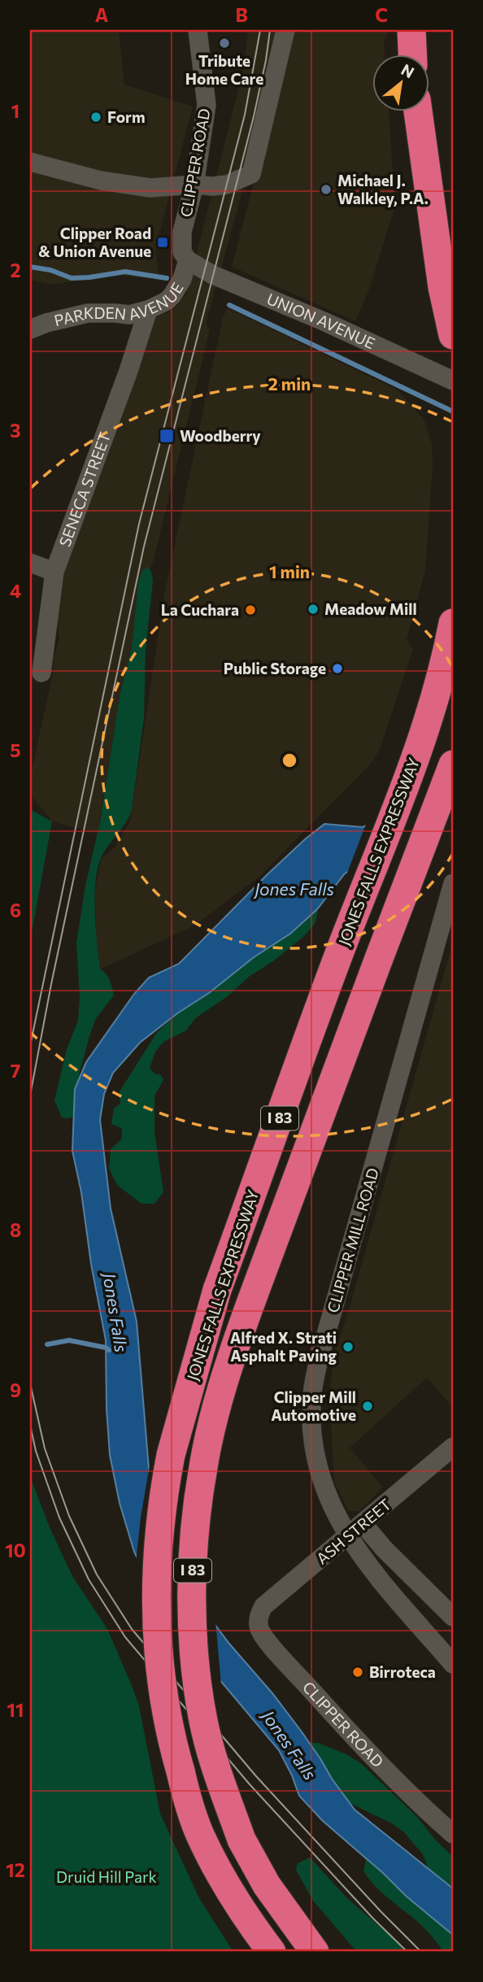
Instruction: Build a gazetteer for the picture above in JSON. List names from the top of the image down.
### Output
{
  "streets": {
    "highway": ["JONES FALLS EXPRESSWAY", "I 83"],
    "street": [
      "CLIPPER ROAD",
      "PARKDEN AVENUE",
      "UNION AVENUE",
      "SENECA STREET",
      "CLIPPER MILL ROAD",
      "ASH STREET"
    ]
  },
  "crossings": [
    ["CLIPPER ROAD", "PARKDEN AVENUE"],
    ["CLIPPER ROAD", "UNION AVENUE"],
    ["CLIPPER ROAD", "ASH STREET"],
    ["PARKDEN AVENUE", "UNION AVENUE"],
    ["PARKDEN AVENUE", "SENECA STREET"],
    ["CLIPPER MILL ROAD", "ASH STREET"]
  ],
  "water": ["Jones Falls"],
  "parks": ["Druid Hill Park"],
  "places": {
    "other": [
      "Tribute Home Care",
      "Form",
      "Michael J. Walkley, P.A.",
      "Meadow Mill",
      "La Cuchara",
      "Public Storage",
      "Alfred X. Strati Asphalt Paving",
      "Clipper Mill Automotive",
      "Birroteca"
    ],
    "transit": ["Clipper Road & Union Avenue", "Woodberry"]
  },
  "north": "top right",
  "grid": {
    "columns": ["A", "B", "C"],
    "rows": [
      "1",
      "2",
      "3",
      "4",
      "5",
      "6",
      "7",
      "8",
      "9",
      "10",
      "11",
      "12"
    ]
  },
  "rings": ["2 min", "1 min"]
}
